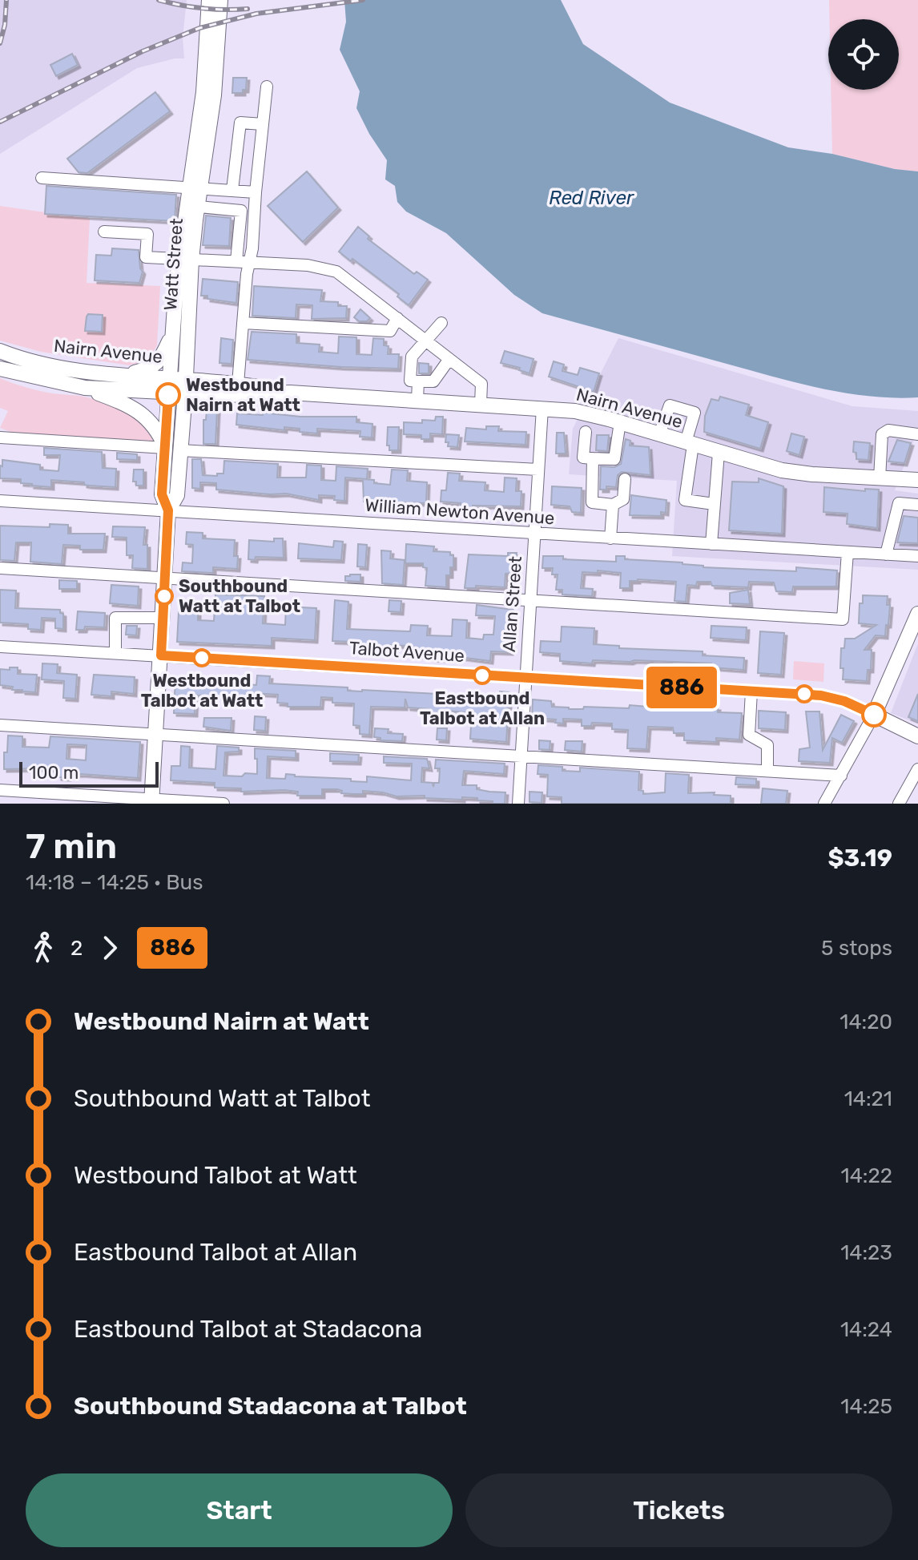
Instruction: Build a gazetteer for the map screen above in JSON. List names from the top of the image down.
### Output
{
  "streets": {
    "main road": ["Watt Street", "Nairn Avenue", "Talbot Avenue"],
    "street": ["William Newton Avenue", "Allan Street"]
  },
  "crossings": [
    ["Watt Street", "Nairn Avenue"],
    ["Watt Street", "William Newton Avenue"],
    ["Watt Street", "Talbot Avenue"],
    ["Nairn Avenue", "Allan Street"],
    ["William Newton Avenue", "Allan Street"],
    ["Allan Street", "Talbot Avenue"]
  ],
  "water": ["Red River"],
  "places": [
    "Westbound Nairn at Watt",
    "Southbound Watt at Talbot",
    "Westbound Talbot at Watt",
    "Eastbound Talbot at Allan"
  ],
  "lines": ["bus line 886"],
  "scale_bar": "100 m",
  "page": {
    "on_map": "886",
    "scale": "100 m",
    "heading": ["7 min", "14:18 – 14:25 · Bus", "$3.19"],
    "legs": ["2", "886", "5 stops"],
    "list": [
      {
        "name": "Westbound Nairn at Watt",
        "value": "14:20"
      },
      {
        "name": "Southbound Watt at Talbot",
        "value": "14:21"
      },
      {
        "name": "Westbound Talbot at Watt",
        "value": "14:22"
      },
      {
        "name": "Eastbound Talbot at Allan",
        "value": "14:23"
      },
      {
        "name": "Eastbound Talbot at Stadacona",
        "value": "14:24"
      },
      {
        "name": "Southbound Stadacona at Talbot",
        "value": "14:25"
      }
    ],
    "buttons": ["Start", "Tickets"]
  }
}
